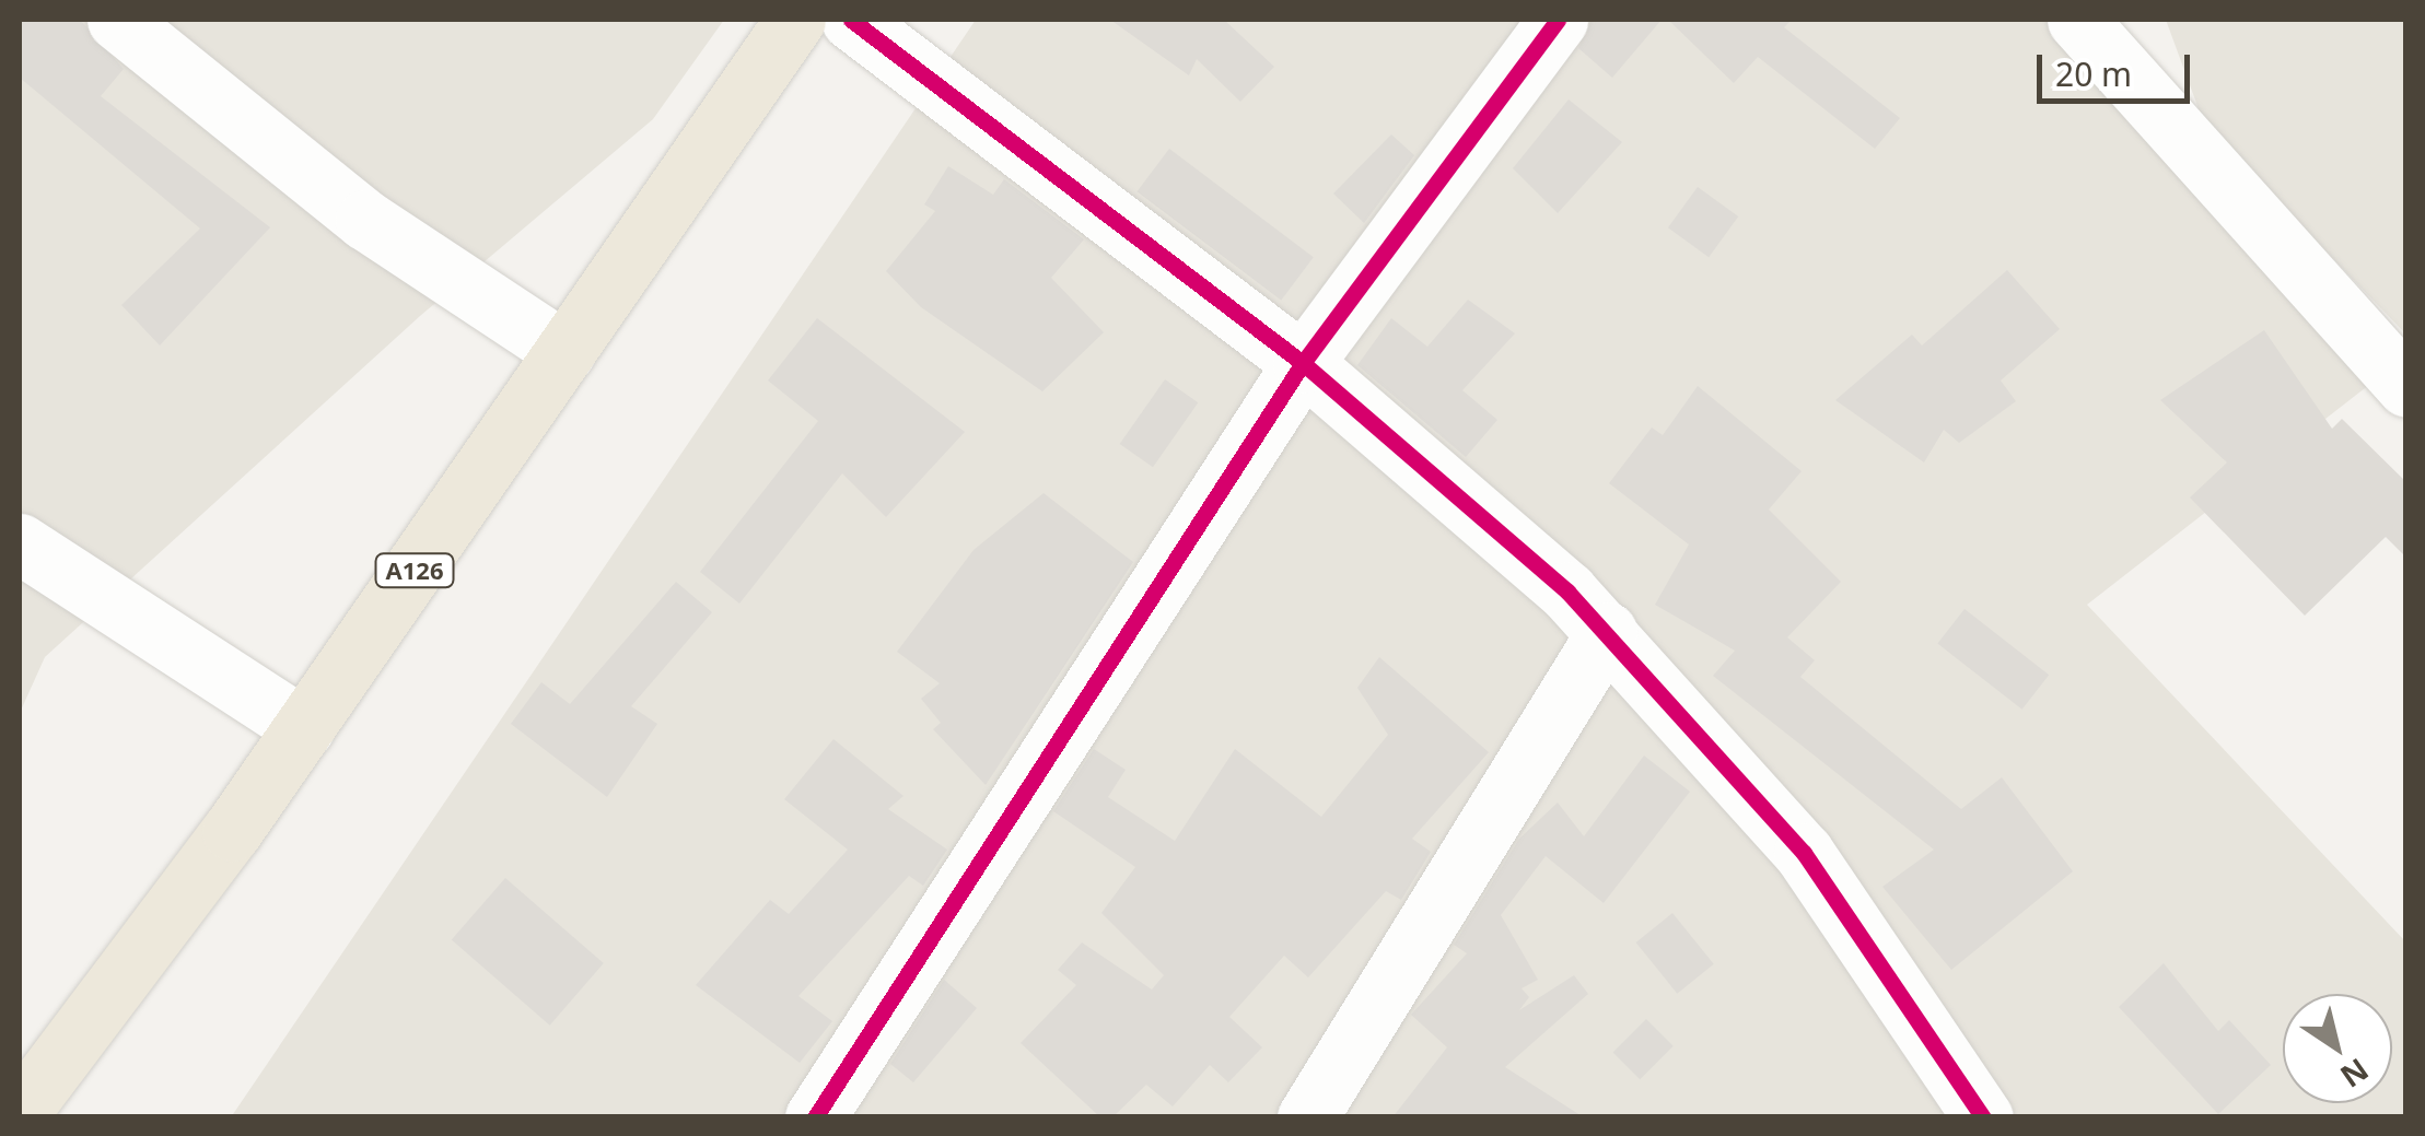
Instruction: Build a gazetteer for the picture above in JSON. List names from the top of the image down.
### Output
{
  "streets": {
    "highway": ["A126"]
  },
  "scale_bar": "20 m",
  "north": "bottom right"
}
